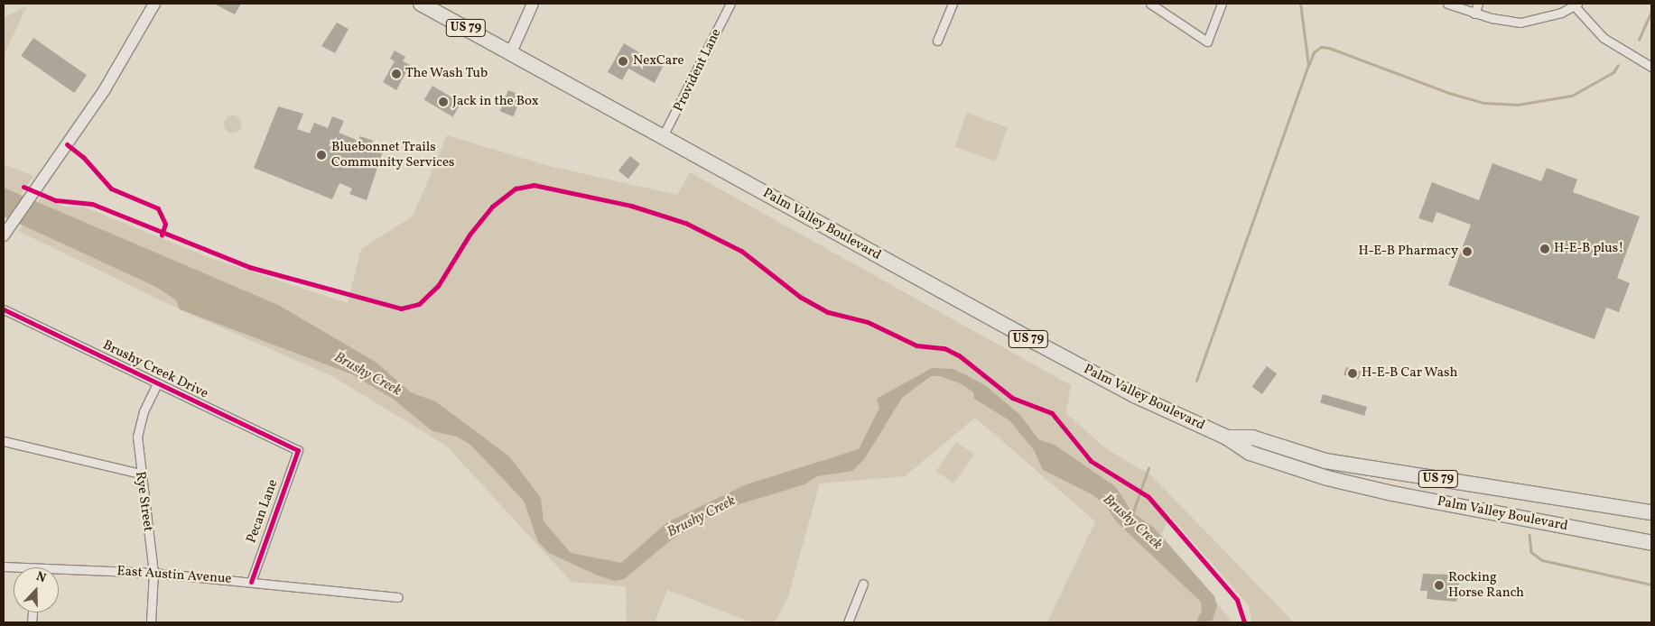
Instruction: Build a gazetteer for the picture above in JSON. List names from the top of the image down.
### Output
{
  "streets": {
    "highway": ["US 79", "Palm Valley Boulevard"],
    "street": [
      "Provident Lane",
      "Brushy Creek Drive",
      "Rye Street",
      "Pecan Lane",
      "East Austin Avenue"
    ]
  },
  "crossings": [
    ["Provident Lane", "Palm Valley Boulevard"],
    ["Brushy Creek Drive", "Rye Street"],
    ["Brushy Creek Drive", "Pecan Lane"],
    ["Rye Street", "East Austin Avenue"],
    ["Pecan Lane", "East Austin Avenue"]
  ],
  "water": ["Brushy Creek"],
  "places": [
    "NexCare",
    "The Wash Tub",
    "Jack in the Box",
    "Bluebonnet Trails Community Services",
    "H-E-B plus!",
    "H-E-B Pharmacy",
    "H-E-B Car Wash",
    "Rocking Horse Ranch"
  ],
  "north": "top"
}
